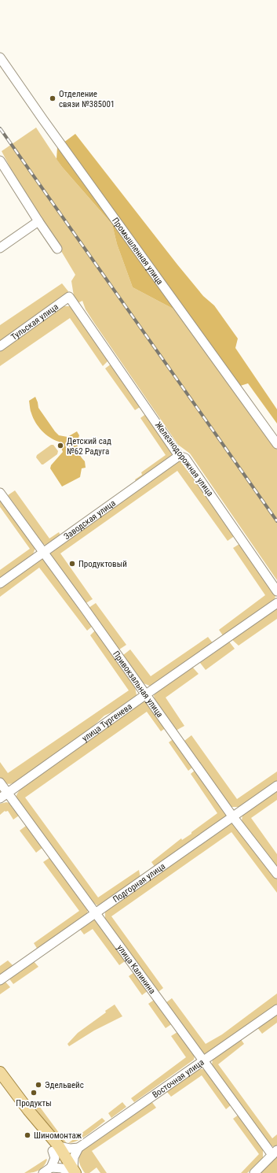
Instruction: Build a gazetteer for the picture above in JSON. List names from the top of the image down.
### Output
{
  "streets": {
    "street": [
      "Промышленная улица",
      "Тульская улица",
      "Железнодорожная улица",
      "Заводская улица",
      "Привокзальная улица",
      "улица Тургенева",
      "Подгорная улица",
      "улица Калинина",
      "Восточная улица"
    ]
  },
  "crossings": [
    ["Тульская улица", "Железнодорожная улица"],
    ["Железнодорожная улица", "Заводская улица"],
    ["Заводская улица", "Привокзальная улица"],
    ["Привокзальная улица", "улица Тургенева"],
    ["Привокзальная улица", "Подгорная улица"],
    ["улица Тургенева", "улица Калинина"],
    ["Подгорная улица", "улица Калинина"],
    ["улица Калинина", "Восточная улица"]
  ],
  "places": [
    "Отделение связи №385001",
    "Детский сад №62 Радуга",
    "Продуктовый",
    "Эдельвейс",
    "Продукты",
    "Шиномонтаж"
  ]
}
